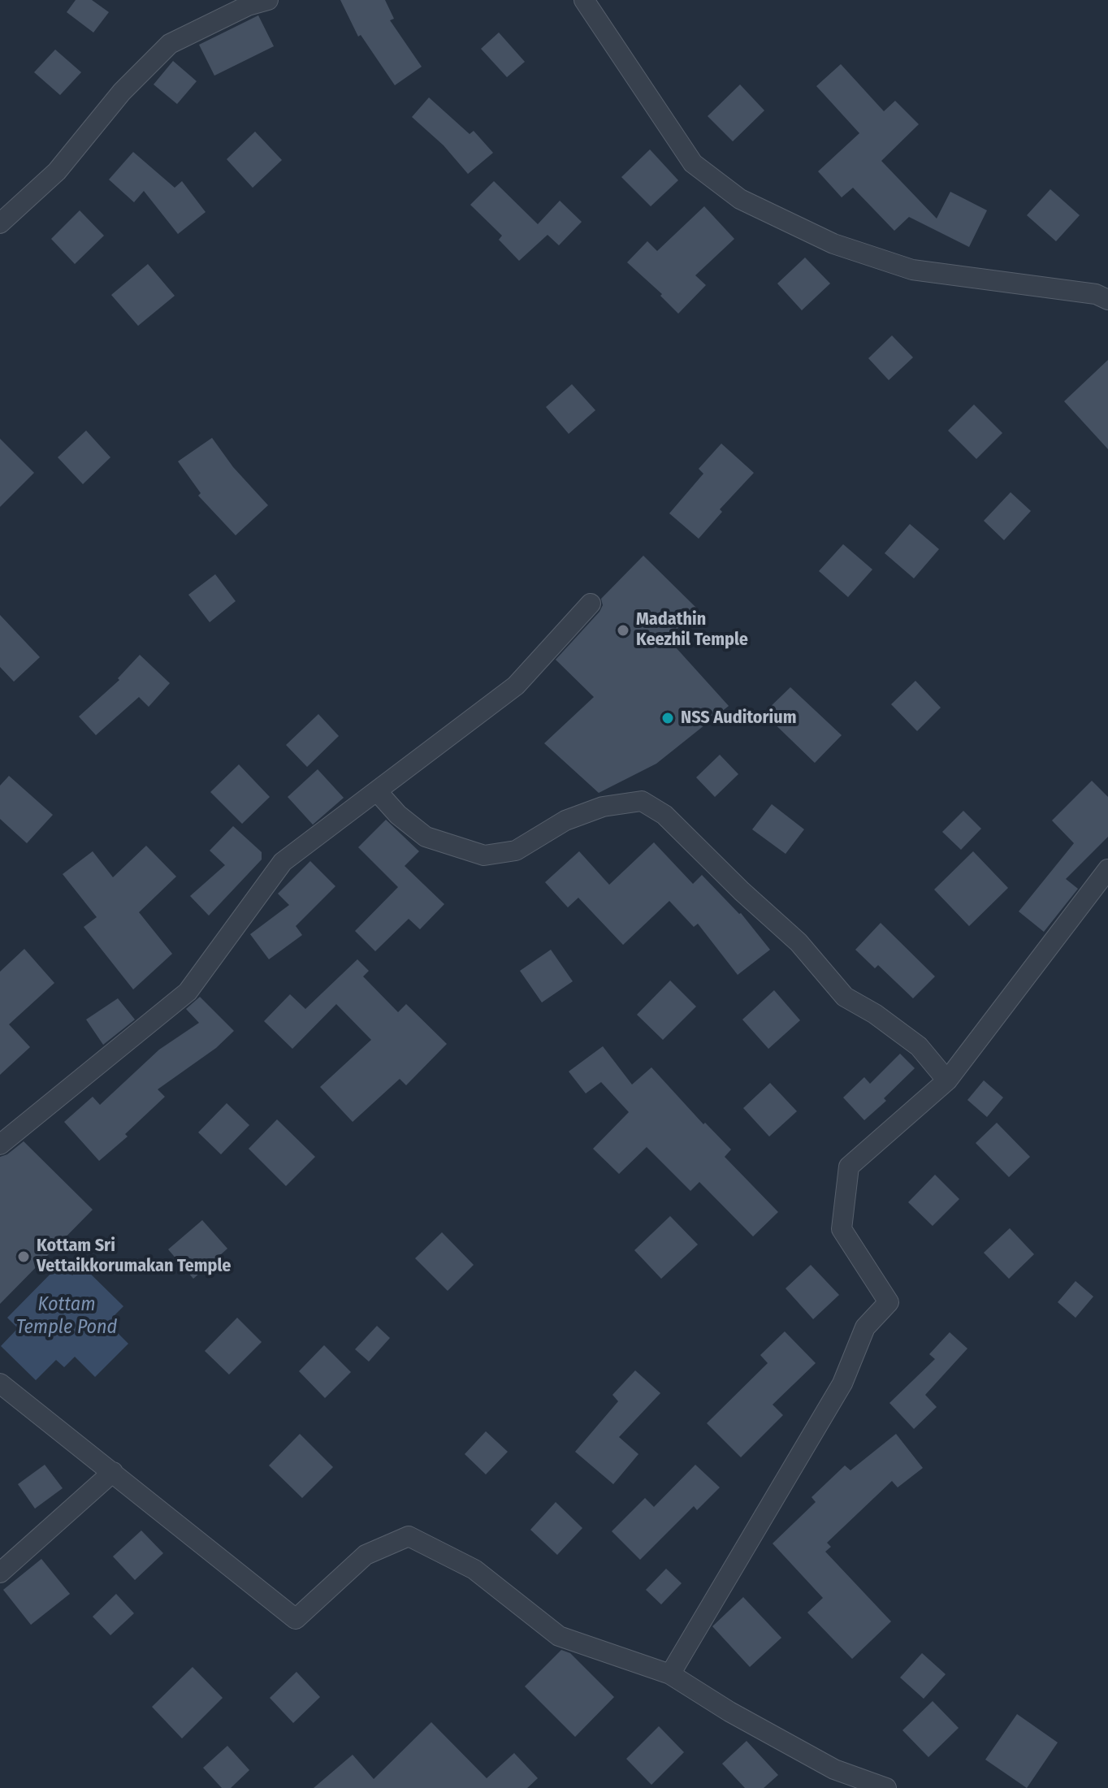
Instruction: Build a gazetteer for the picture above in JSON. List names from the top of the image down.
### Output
{
  "water": ["Kottam Temple Pond"],
  "places": ["Madathin Keezhil Temple", "NSS Auditorium", "Kottam Sri Vettaikkorumakan Temple"]
}
